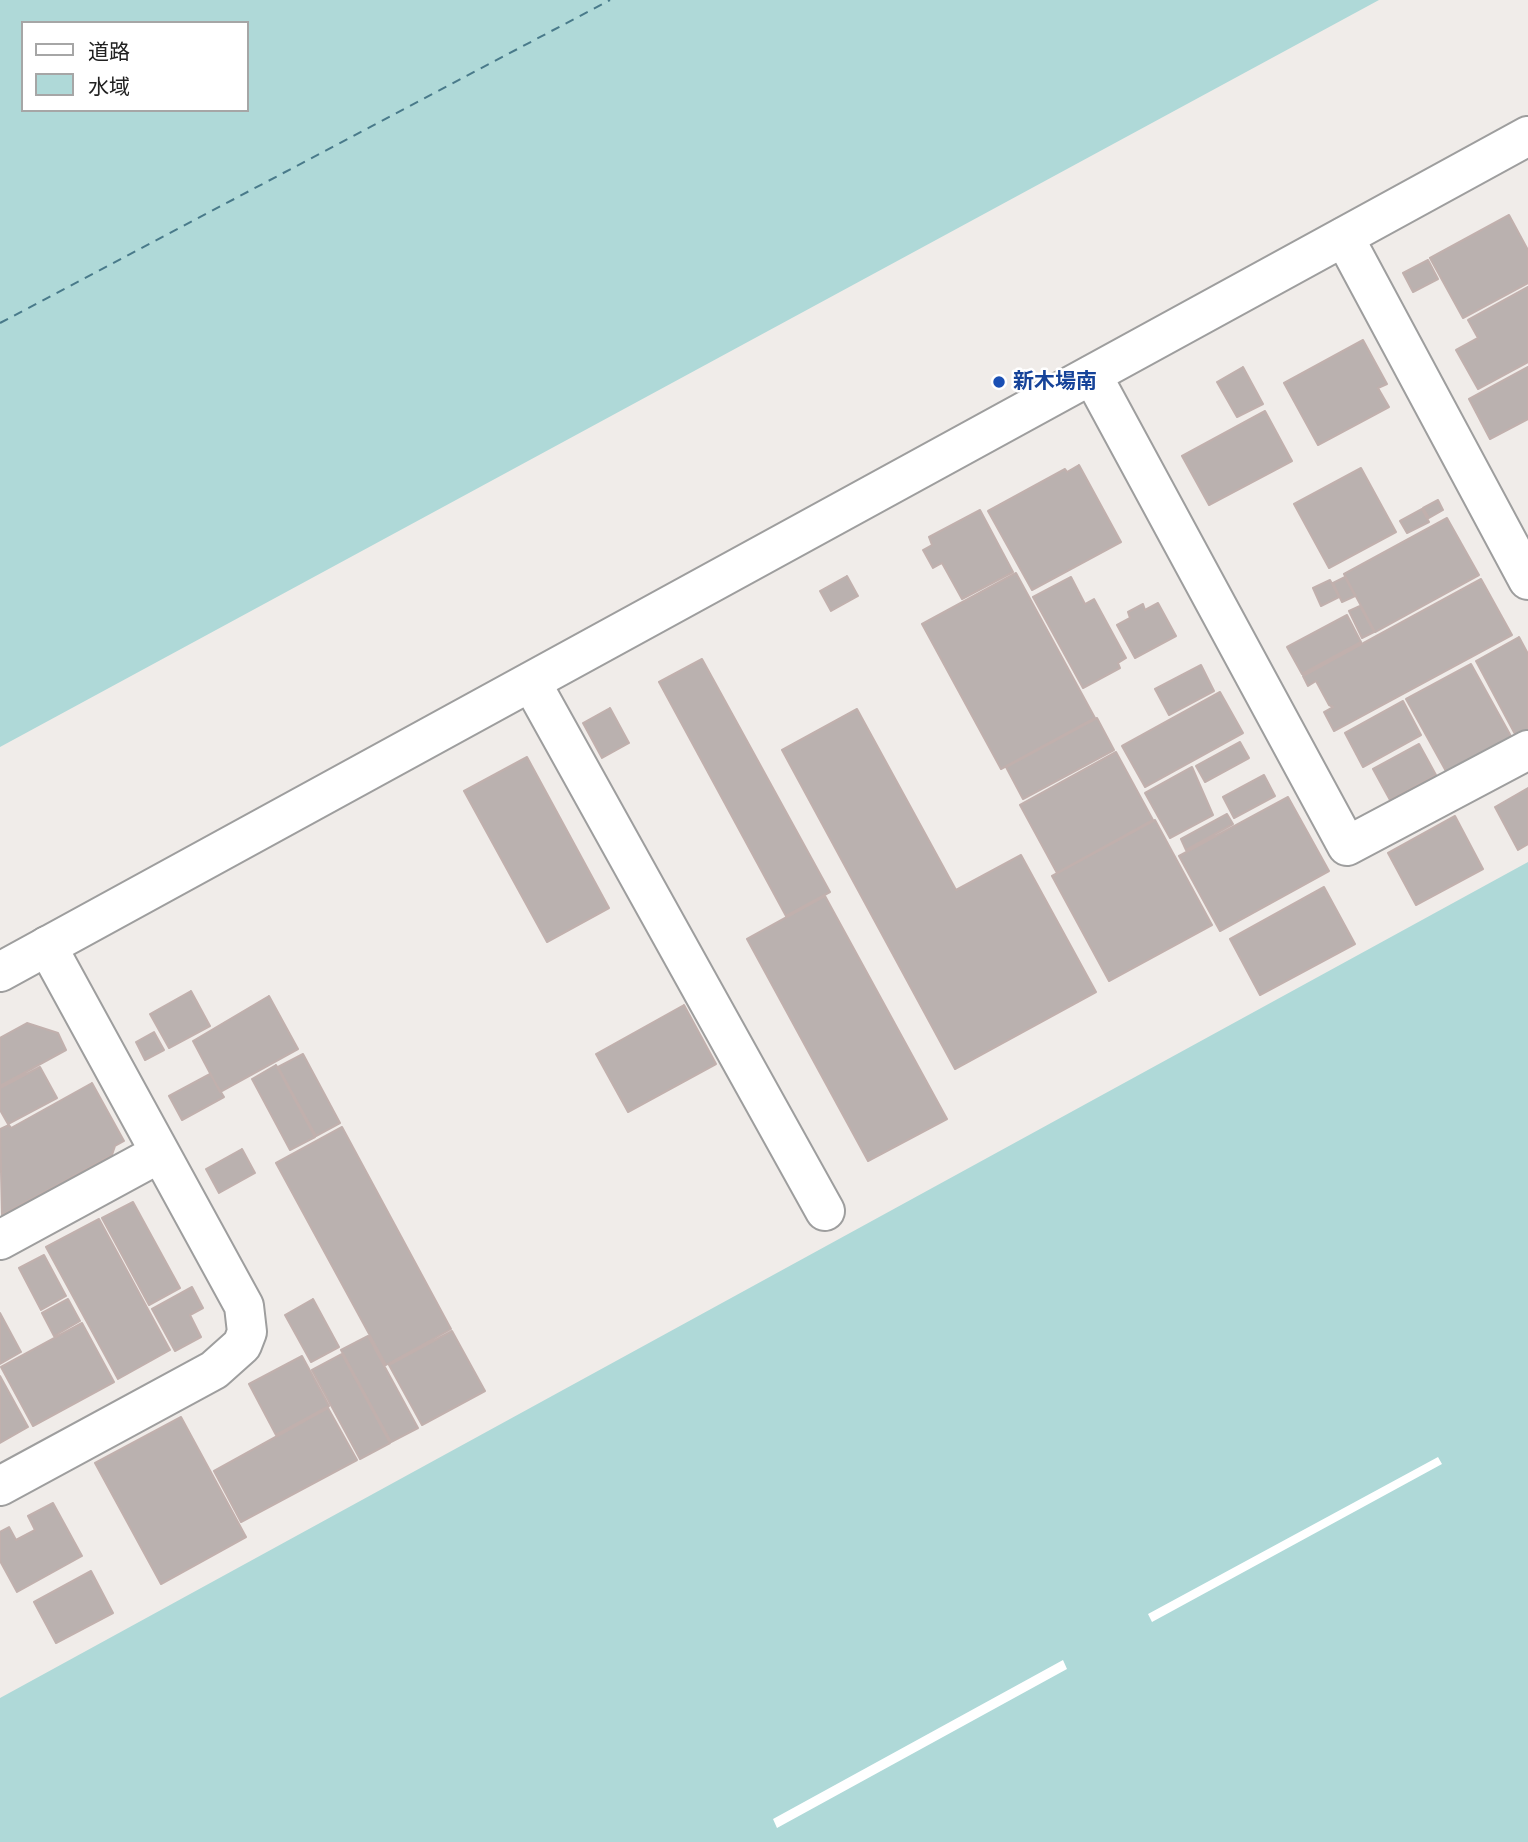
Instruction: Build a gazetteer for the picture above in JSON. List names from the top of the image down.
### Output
{
  "places": ["新木場南"],
  "legend": ["道路", "水域"]
}
